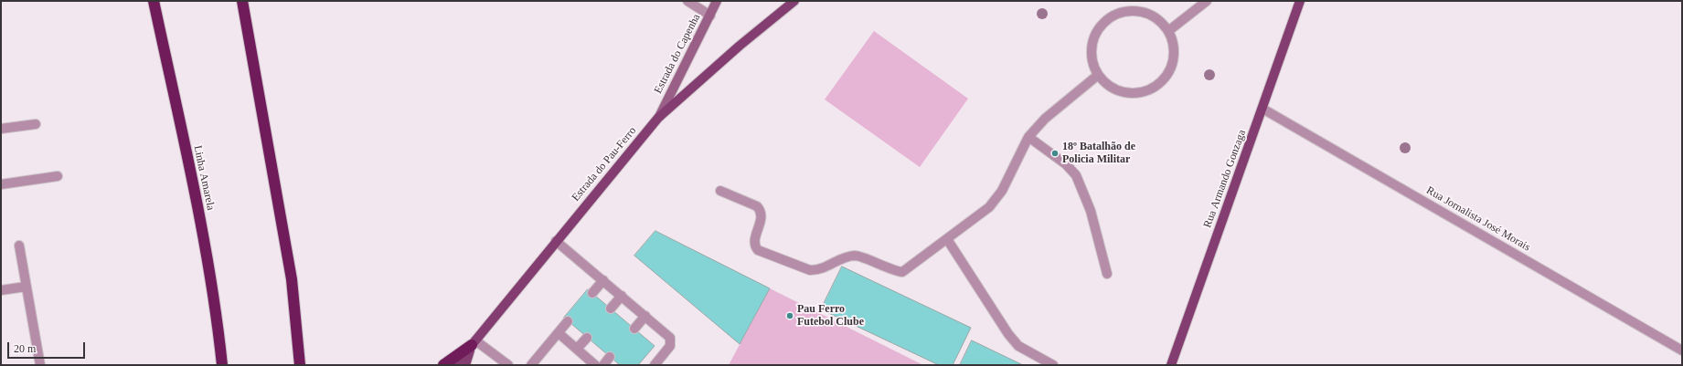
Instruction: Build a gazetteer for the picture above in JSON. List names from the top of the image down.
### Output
{
  "streets": {
    "highway": ["Linha Amarela"],
    "main road": ["Estrada do Pau-Ferro", "Rua Armando Gonzaga"],
    "street": ["Estrada do Capenha", "Rua Jornalista José Morais"]
  },
  "crossings": [
    ["Estrada do Capenha", "Estrada do Pau-Ferro"],
    ["Rua Armando Gonzaga", "Rua Jornalista José Morais"]
  ],
  "places": ["18º Batalhão de Policia Militar", "Pau Ferro Futebol Clube"],
  "scale_bar": "20 m"
}
